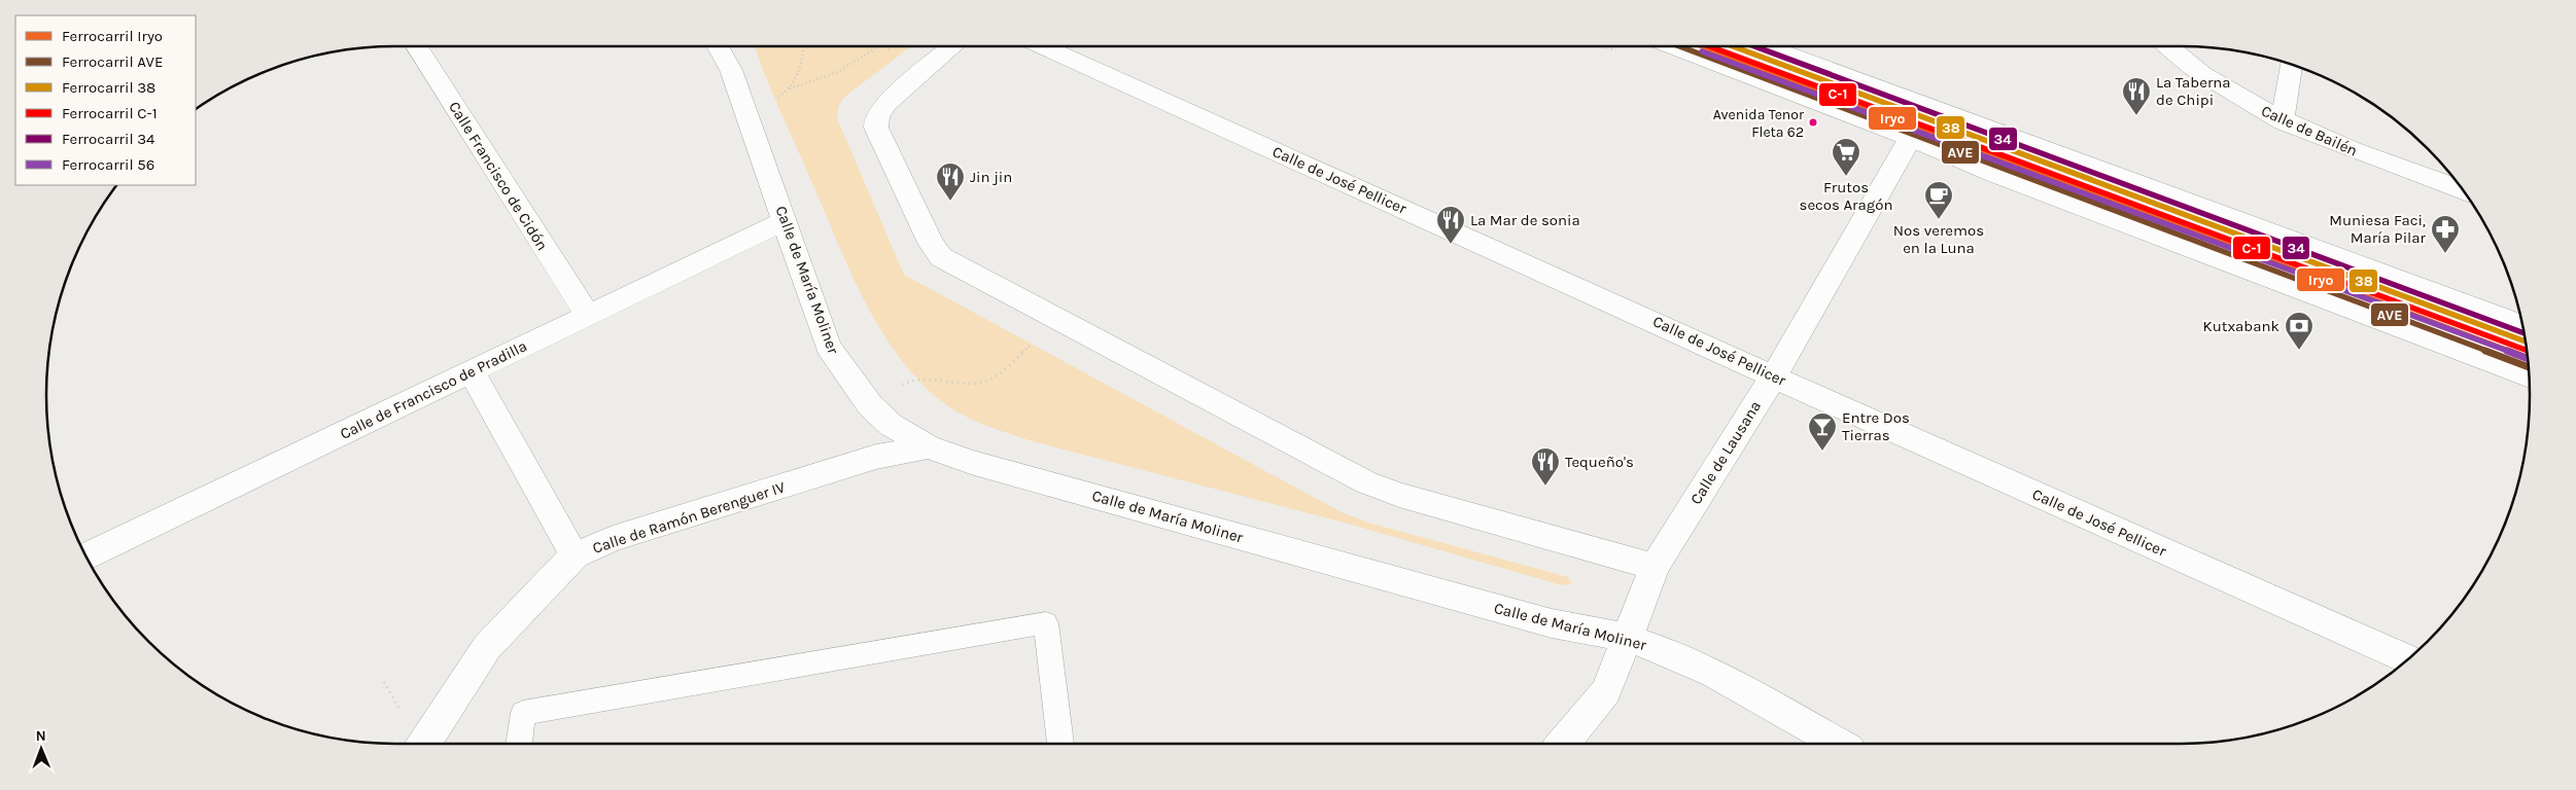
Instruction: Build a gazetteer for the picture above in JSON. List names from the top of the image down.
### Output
{
  "streets": {
    "street": [
      "Calle de Bailén",
      "Calle Francisco de Cidón",
      "Calle de José Pellicer",
      "Calle de María Moliner",
      "Calle de Francisco de Pradilla",
      "Calle de Lausana",
      "Calle de Ramón Berenguer IV"
    ]
  },
  "crossings": [
    ["Calle Francisco de Cidón", "Calle de Francisco de Pradilla"],
    ["Calle de José Pellicer", "Calle de Lausana"],
    ["Calle de María Moliner", "Calle de Francisco de Pradilla"],
    ["Calle de María Moliner", "Calle de Lausana"],
    ["Calle de María Moliner", "Calle de Ramón Berenguer IV"]
  ],
  "places": {
    "restaurant": [
      "La Taberna de Chipi",
      "Jin jin",
      "La Mar de sonia",
      "Tequeño's"
    ],
    "other": ["Avenida Tenor Fleta 62"],
    "supermarket": ["Frutos secos Aragón"],
    "cafe": ["Nos veremos en la Luna"],
    "pharmacy": ["Muniesa Faci, María Pilar"],
    "bank": ["Kutxabank"],
    "bar": ["Entre Dos Tierras"]
  },
  "lines": [
    "rail line Iryo",
    "rail line AVE",
    "rail line 38",
    "rail line C-1",
    "rail line 34",
    "rail line 56"
  ],
  "legend": [
    "Ferrocarril Iryo",
    "Ferrocarril AVE",
    "Ferrocarril 38",
    "Ferrocarril C-1",
    "Ferrocarril 34",
    "Ferrocarril 56"
  ],
  "north": "top"
}
